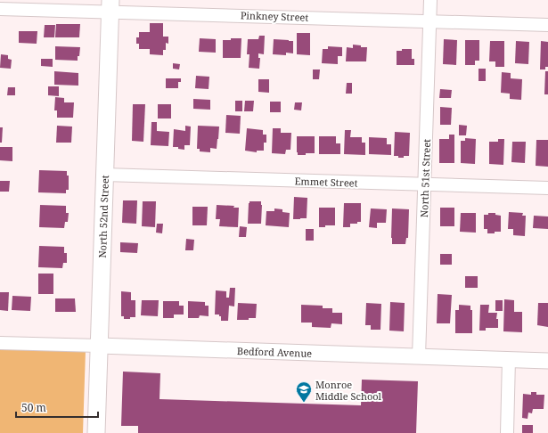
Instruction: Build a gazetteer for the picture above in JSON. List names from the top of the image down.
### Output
{
  "streets": {
    "main road": ["North 52nd Street"],
    "street": [
      "Pinkney Street",
      "North 51st Street",
      "Emmet Street",
      "Bedford Avenue"
    ]
  },
  "crossings": [
    ["Pinkney Street", "North 51st Street"],
    ["Pinkney Street", "North 52nd Street"],
    ["North 51st Street", "Emmet Street"],
    ["North 51st Street", "Bedford Avenue"],
    ["Emmet Street", "North 52nd Street"],
    ["North 52nd Street", "Bedford Avenue"]
  ],
  "places": {
    "school or university": ["Monroe Middle School"]
  },
  "scale_bar": "50 m"
}
